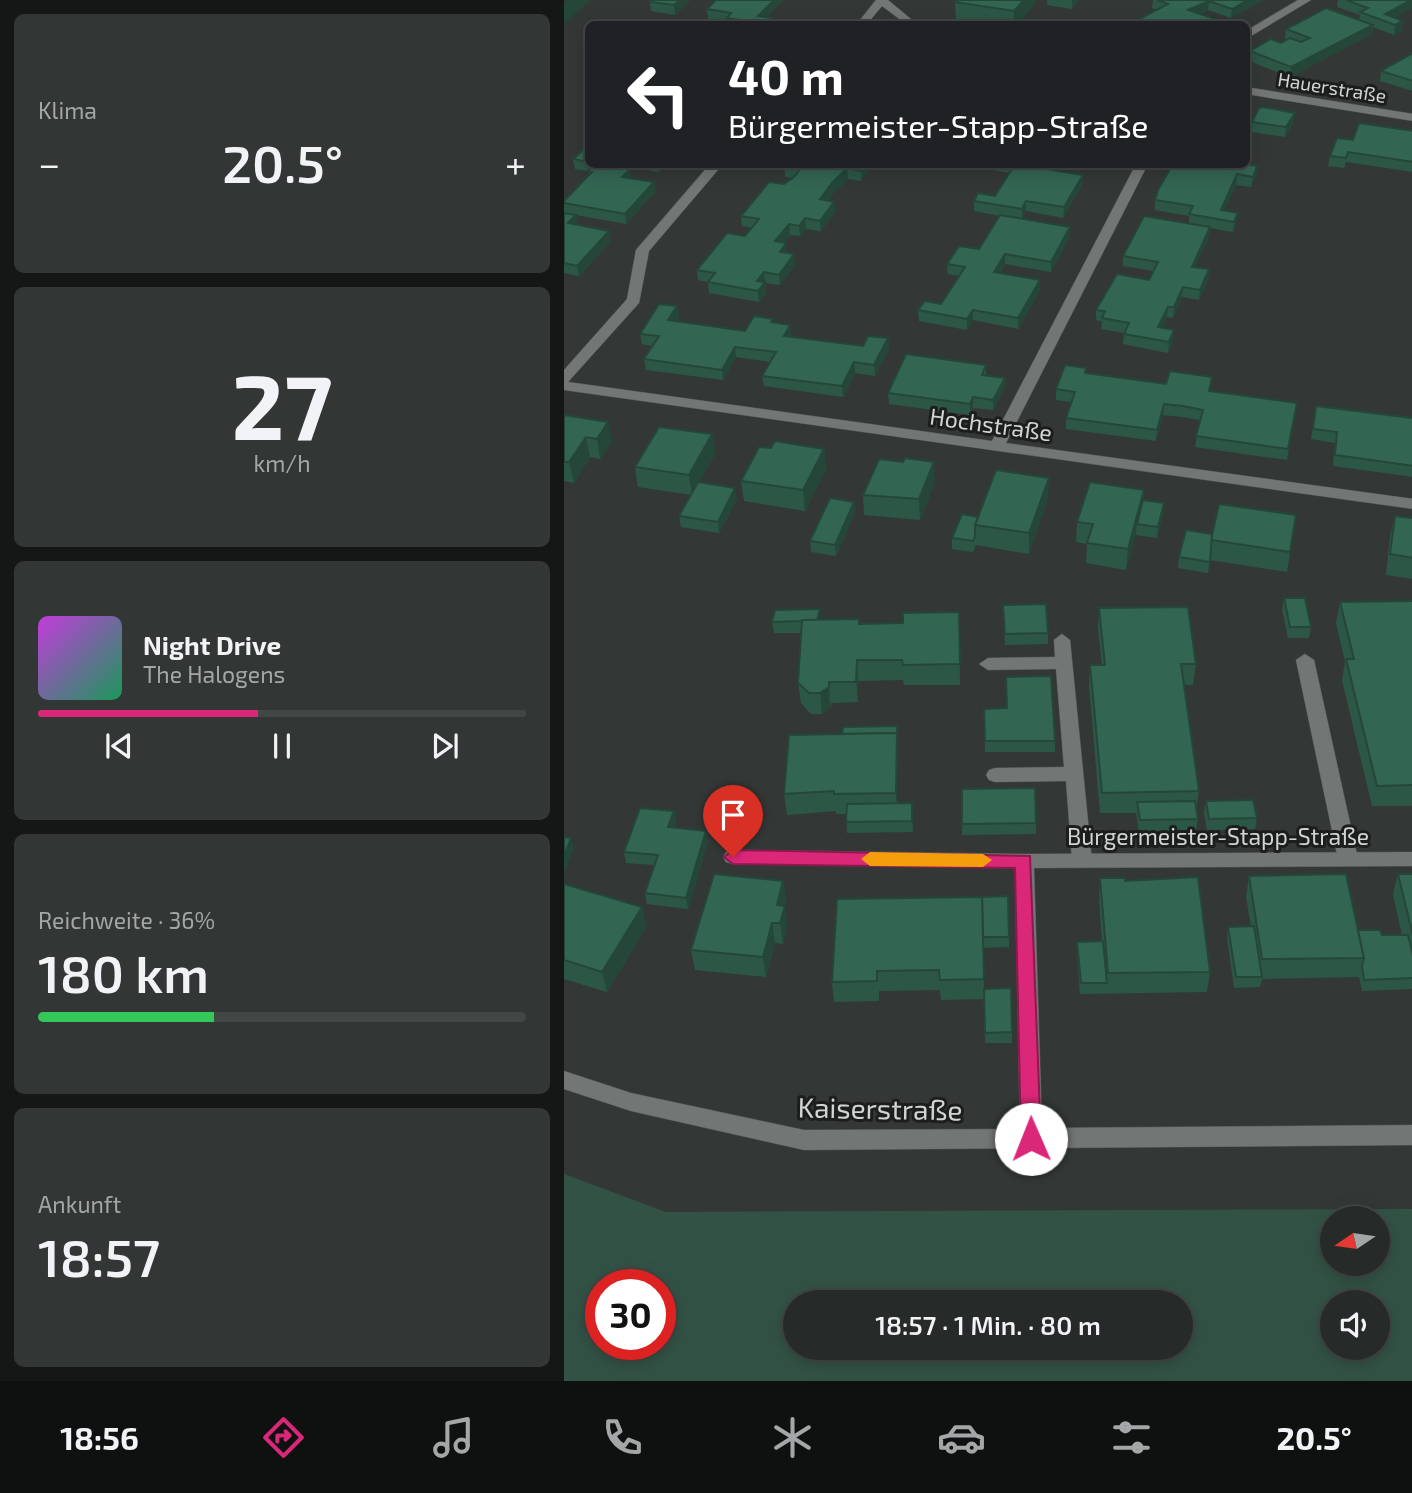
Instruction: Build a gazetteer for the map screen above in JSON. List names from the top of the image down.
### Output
{
  "streets": {
    "street": [
      "Hauerstraße",
      "Hochstraße",
      "Bürgermeister-Stapp-Straße",
      "Kaiserstraße"
    ]
  },
  "north": "left",
  "page": {
    "tile": [
      "Klima",
      ["27", "km/h"],
      ["Reichweite · 36%", "180 km"],
      ["Ankunft", "18:57"]
    ],
    "turn": ["40 m", "Bürgermeister-Stapp-Straße"],
    "heat": ["−", "20.5°", "+"],
    "song": ["Night Drive", "The Halogens"],
    "limit": "30",
    "trip": "18:57 · 1 Min. · 80 m",
    "tabs": ["18:56", "20.5°"]
  }
}
